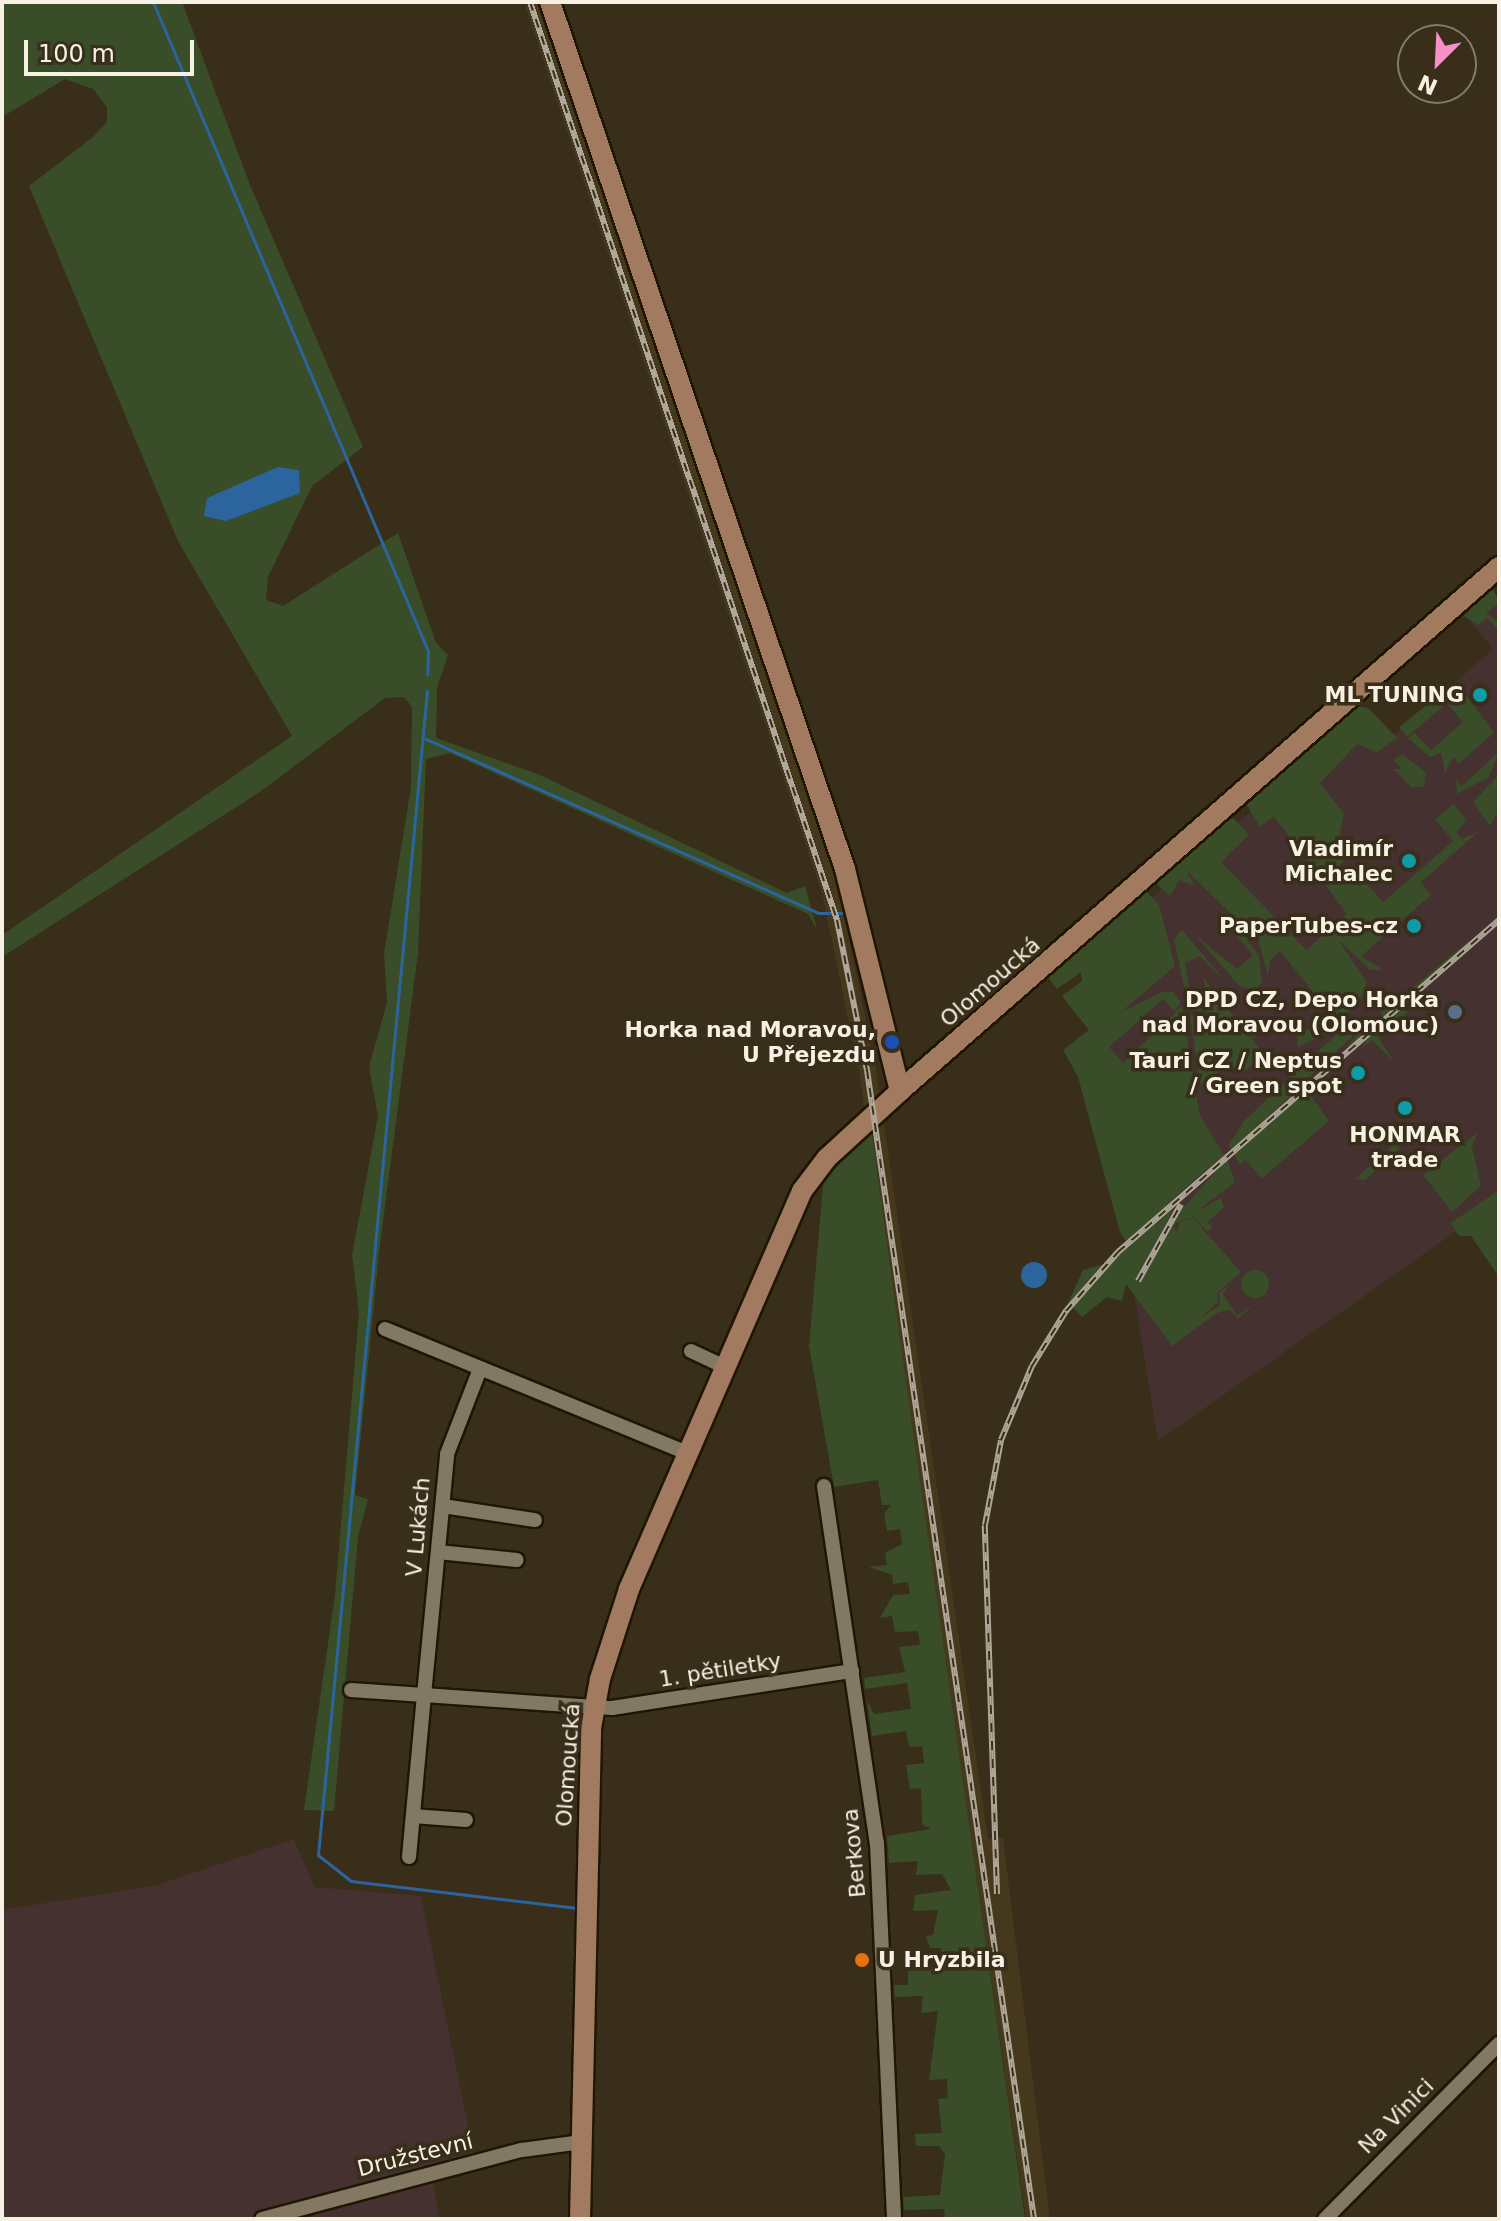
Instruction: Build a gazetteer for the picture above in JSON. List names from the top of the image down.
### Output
{
  "streets": {
    "street": [
      "Olomoucká",
      "V Lukách",
      "1. pětiletky",
      "Berkova",
      "Na Vinici",
      "Družstevní"
    ]
  },
  "crossings": [
    ["Olomoucká", "1. pětiletky"],
    ["Olomoucká", "Družstevní"],
    ["1. pětiletky", "Berkova"]
  ],
  "places": [
    "ML TUNING",
    "Vladimír Michalec",
    "PaperTubes-cz",
    "DPD CZ, Depo Horka nad Moravou (Olomouc)",
    "Horka nad Moravou, U Přejezdu",
    "Tauri CZ / Neptus / Green spot",
    "HONMAR trade",
    "U Hryzbila"
  ],
  "scale_bar": "100 m",
  "north": "bottom left"
}
